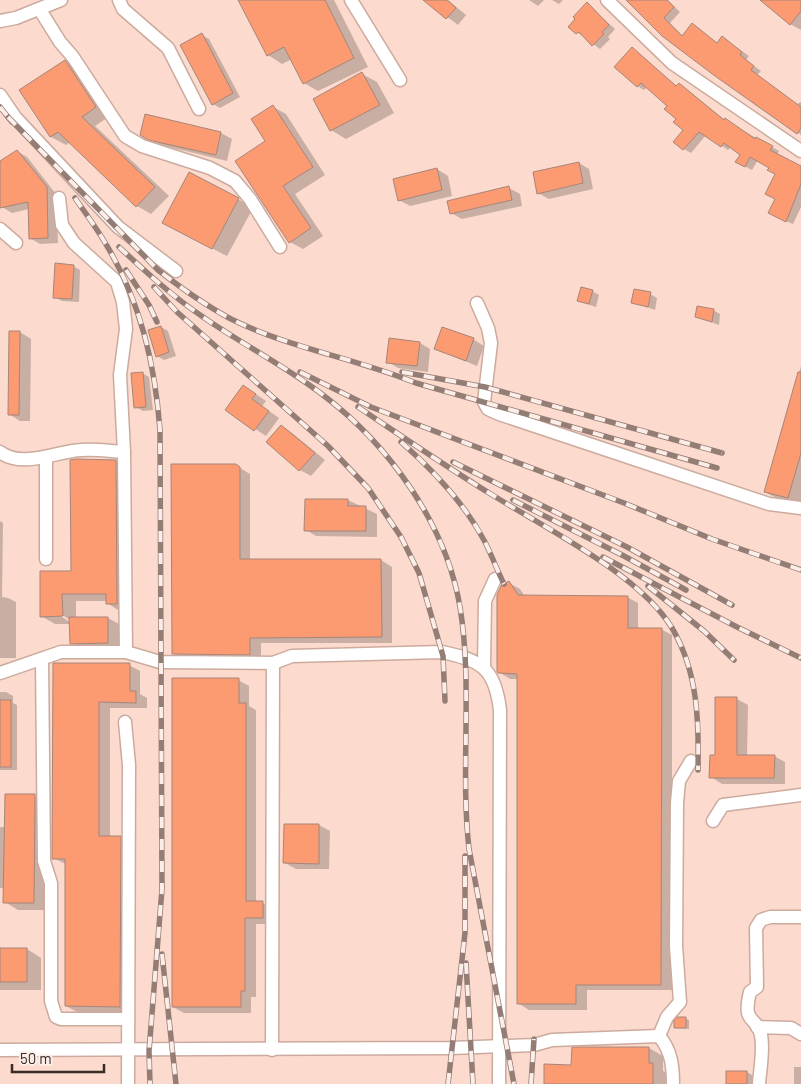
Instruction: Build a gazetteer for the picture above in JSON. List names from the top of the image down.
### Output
{
  "scale_bar": "50 m"
}
